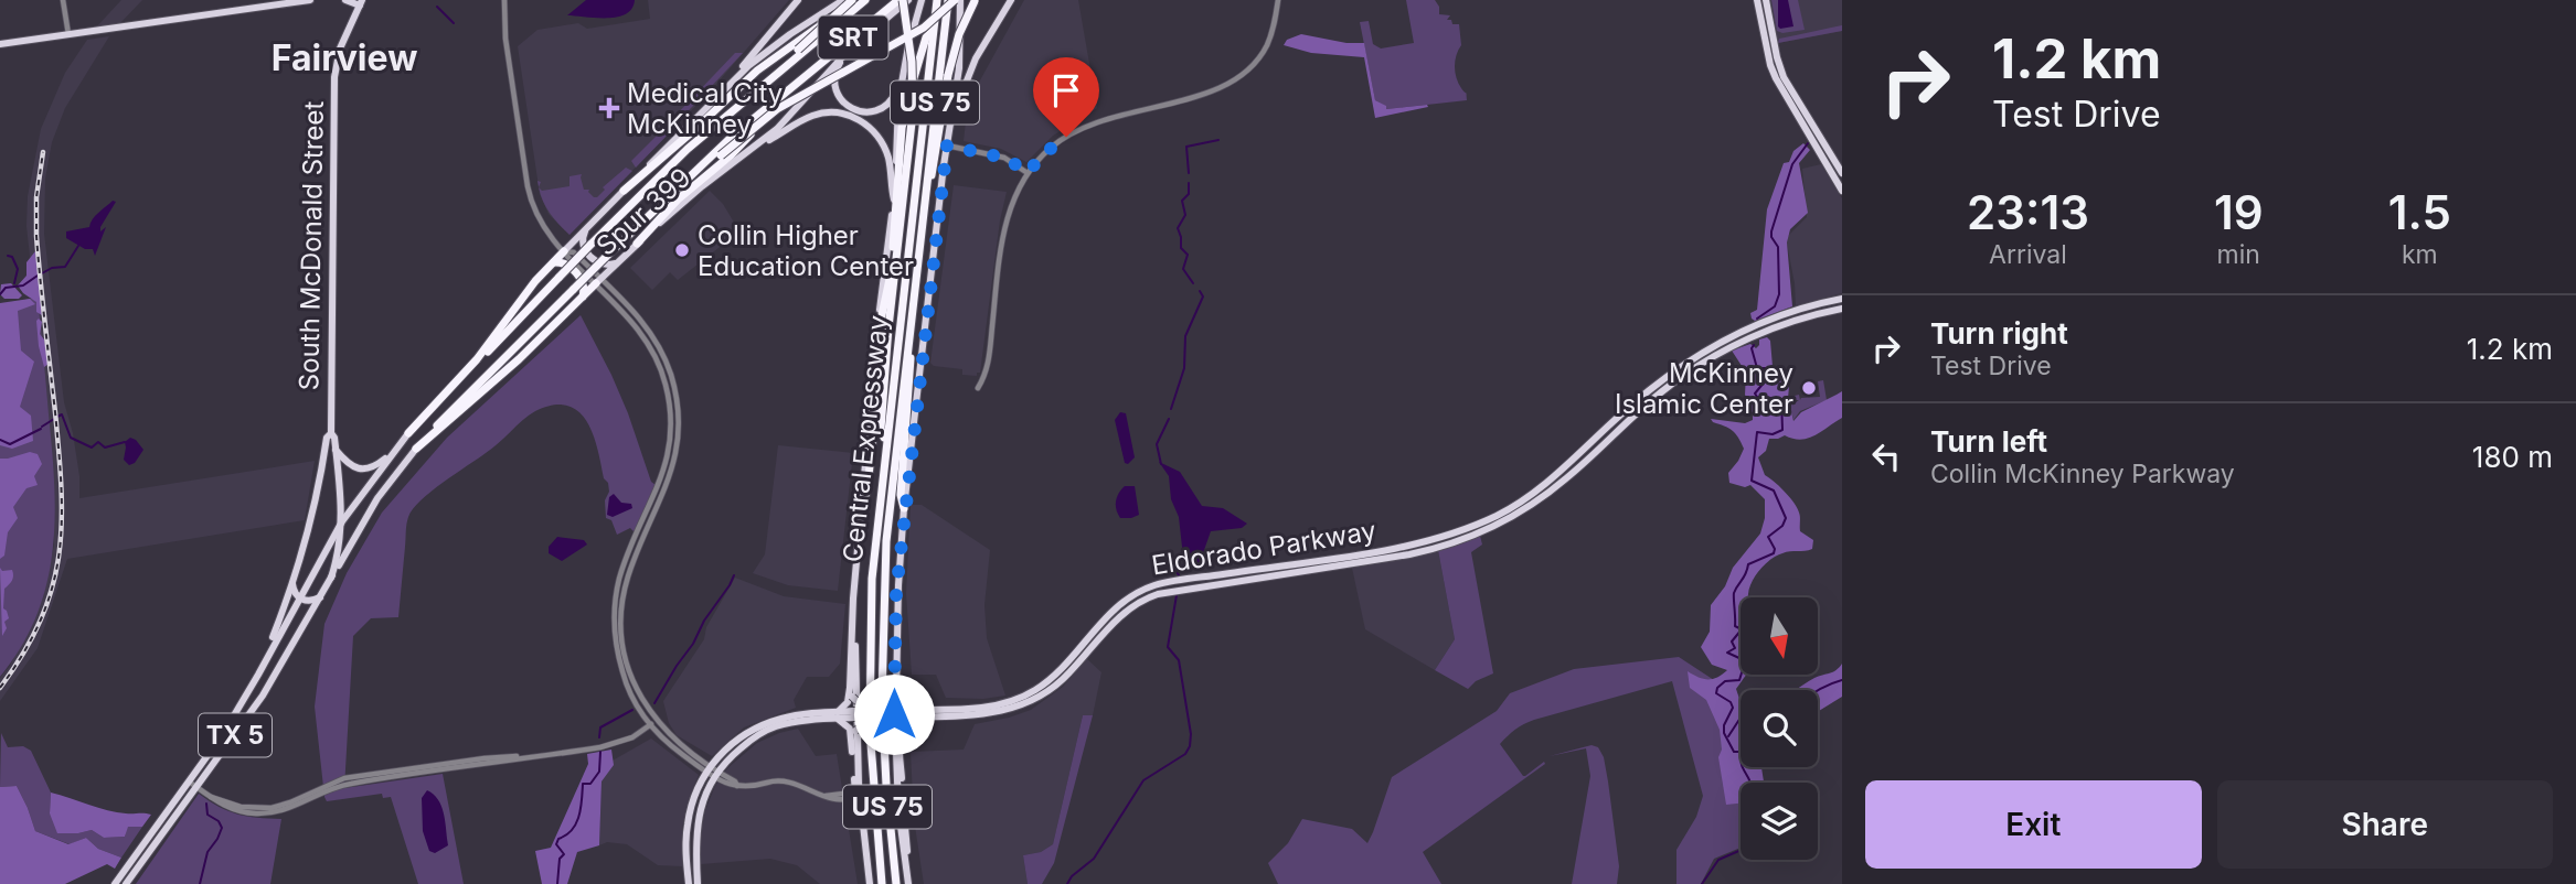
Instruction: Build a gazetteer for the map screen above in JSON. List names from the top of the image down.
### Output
{
  "streets": {
    "highway": ["SRT", "US 75", "Central Expressway"],
    "main road": [
      "Spur 399",
      "South McDonald Street",
      "Eldorado Parkway",
      "TX 5"
    ]
  },
  "crossings": [
    ["South McDonald Street", "TX 5"]
  ],
  "districts": ["Fairview"],
  "places": {
    "health": ["Medical City McKinney"],
    "other": ["Collin Higher Education Center", "McKinney Islamic Center"]
  },
  "north": "bottom",
  "page": {
    "turn": ["1.2 km", "Test Drive"],
    "eta": [
      "23:13",
      "Arrival",
      "19",
      "min",
      "1.5",
      "km"
    ],
    "list": [
      {
        "name": "Turn right",
        "note": "Test Drive",
        "value": "1.2 km"
      },
      {
        "name": "Turn left",
        "note": "Collin McKinney Parkway",
        "value": "180 m"
      }
    ],
    "buttons": ["Exit", "Share"]
  }
}
